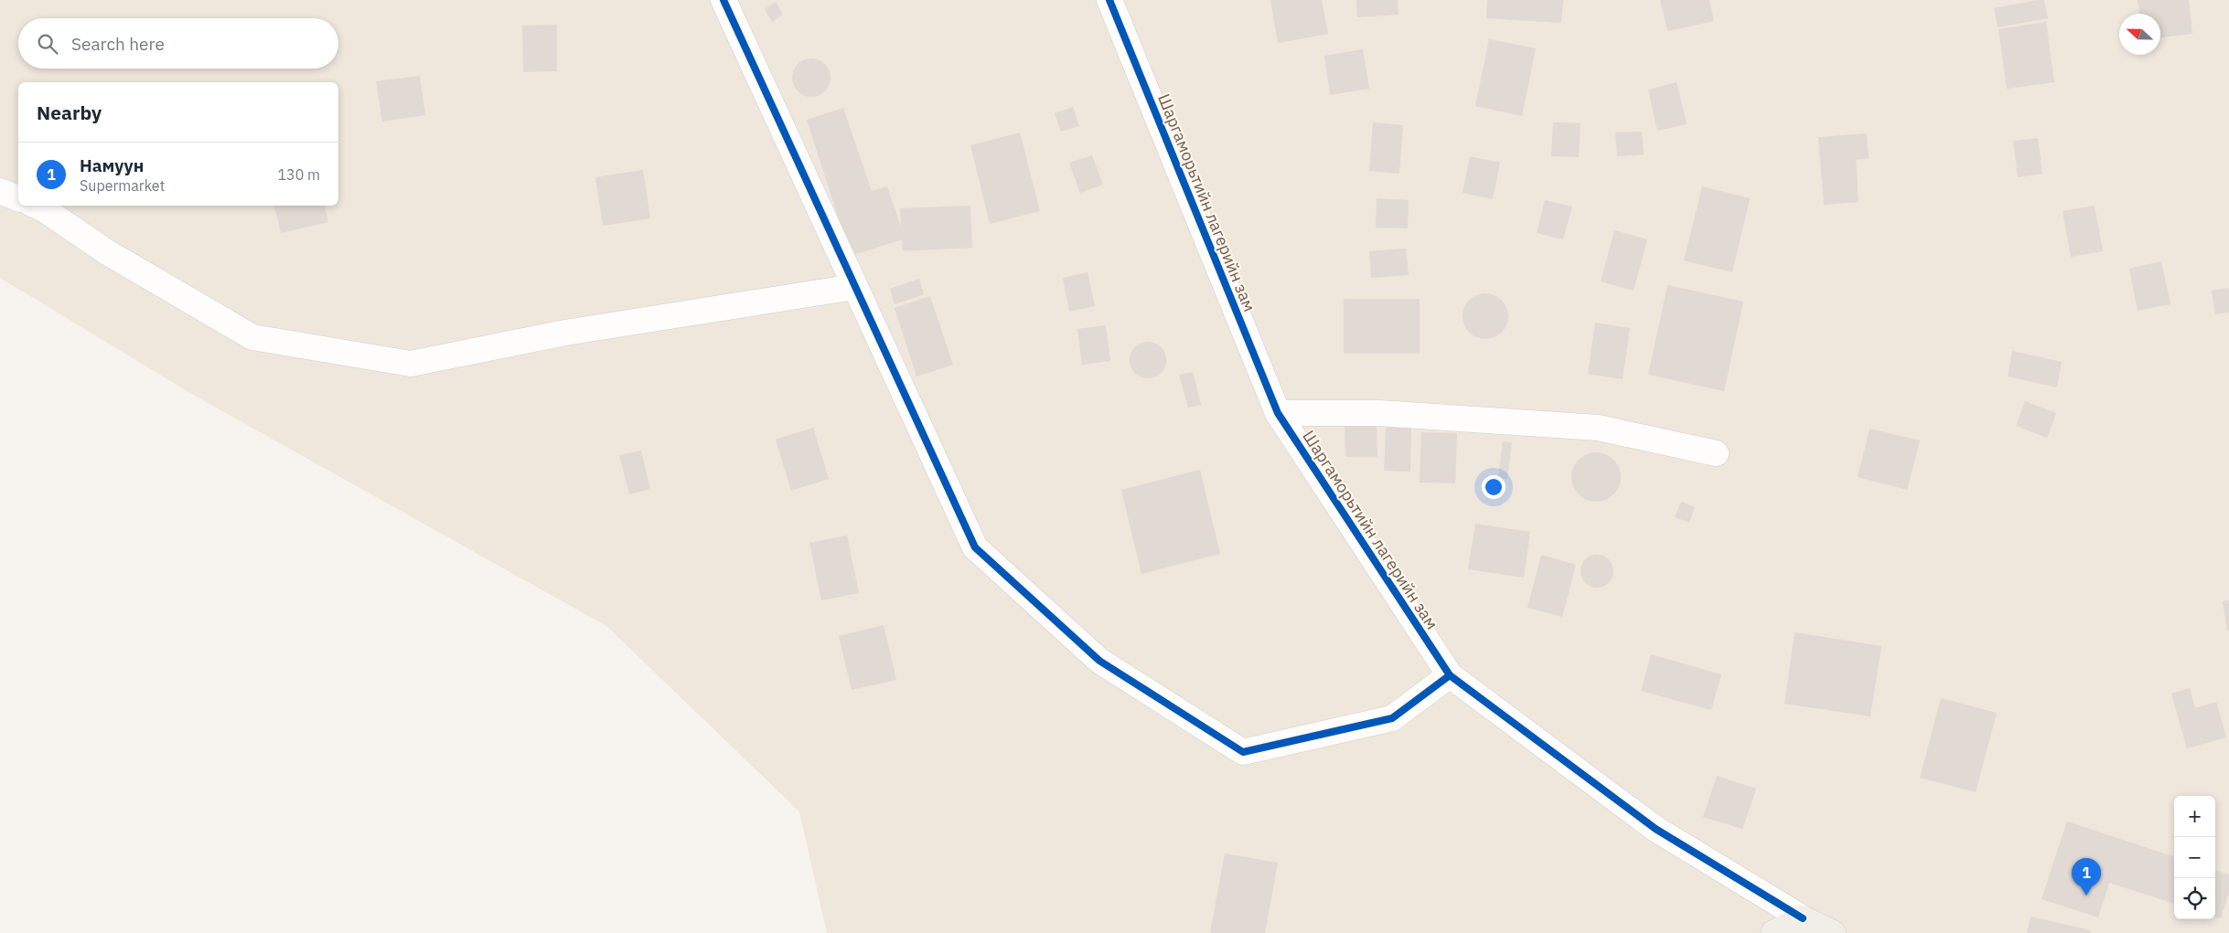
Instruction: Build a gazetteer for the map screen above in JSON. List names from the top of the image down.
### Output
{
  "streets": {
    "street": ["Шаргаморьтийн лагерийн зам"]
  },
  "north": "left",
  "page": {
    "search": "Search here",
    "heading": "Nearby",
    "list": [
      {
        "mark": "1",
        "name": "Намуун",
        "note": "Supermarket",
        "value": "130 m"
      }
    ],
    "map_buttons": ["+", "−"],
    "pins": "1"
  }
}
